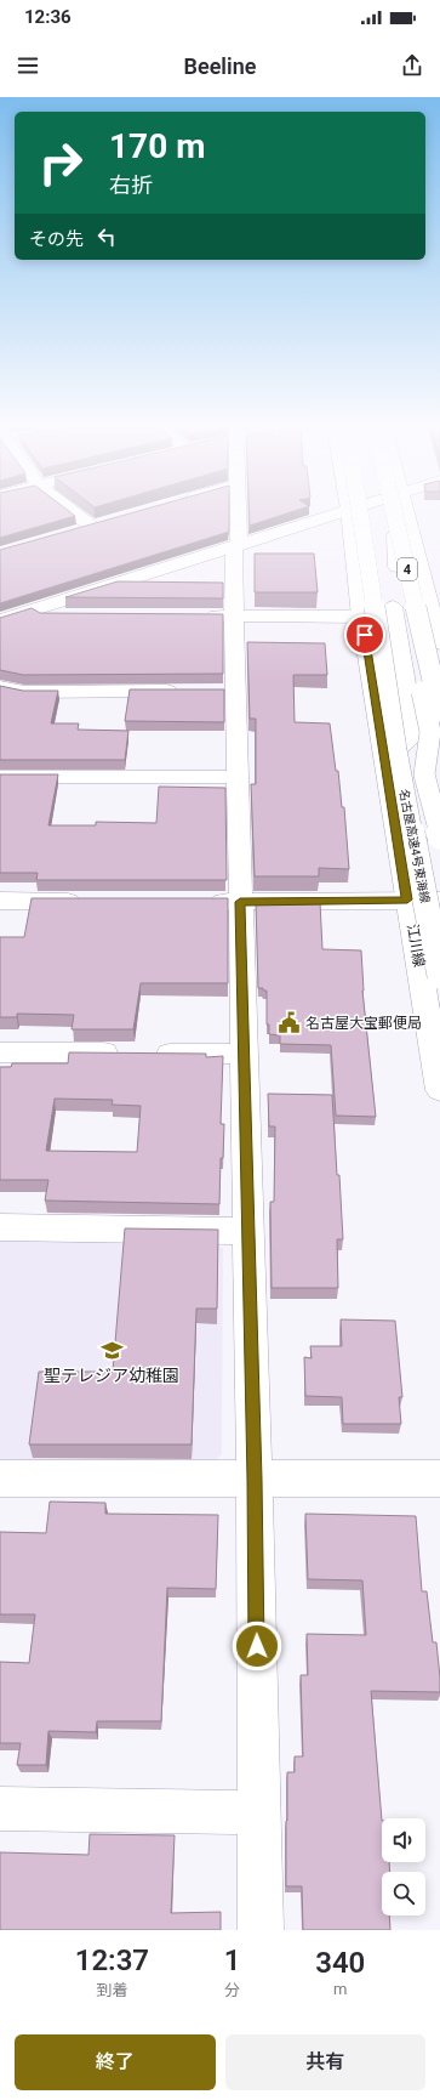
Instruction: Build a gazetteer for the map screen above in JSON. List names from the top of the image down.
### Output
{
  "streets": {
    "main road": ["4", "名古屋高速4号東海線", "江川線"]
  },
  "places": {
    "public building": ["名古屋大宝郵便局"],
    "school or university": ["聖テレジア幼稚園"]
  },
  "page": {
    "status": "12:36",
    "header": "Beeline",
    "turn": ["170 m", "右折"],
    "then": "その先",
    "eta": [
      "12:37",
      "到着",
      "1",
      "分",
      "340",
      "m"
    ],
    "buttons": ["終了", "共有"]
  }
}
